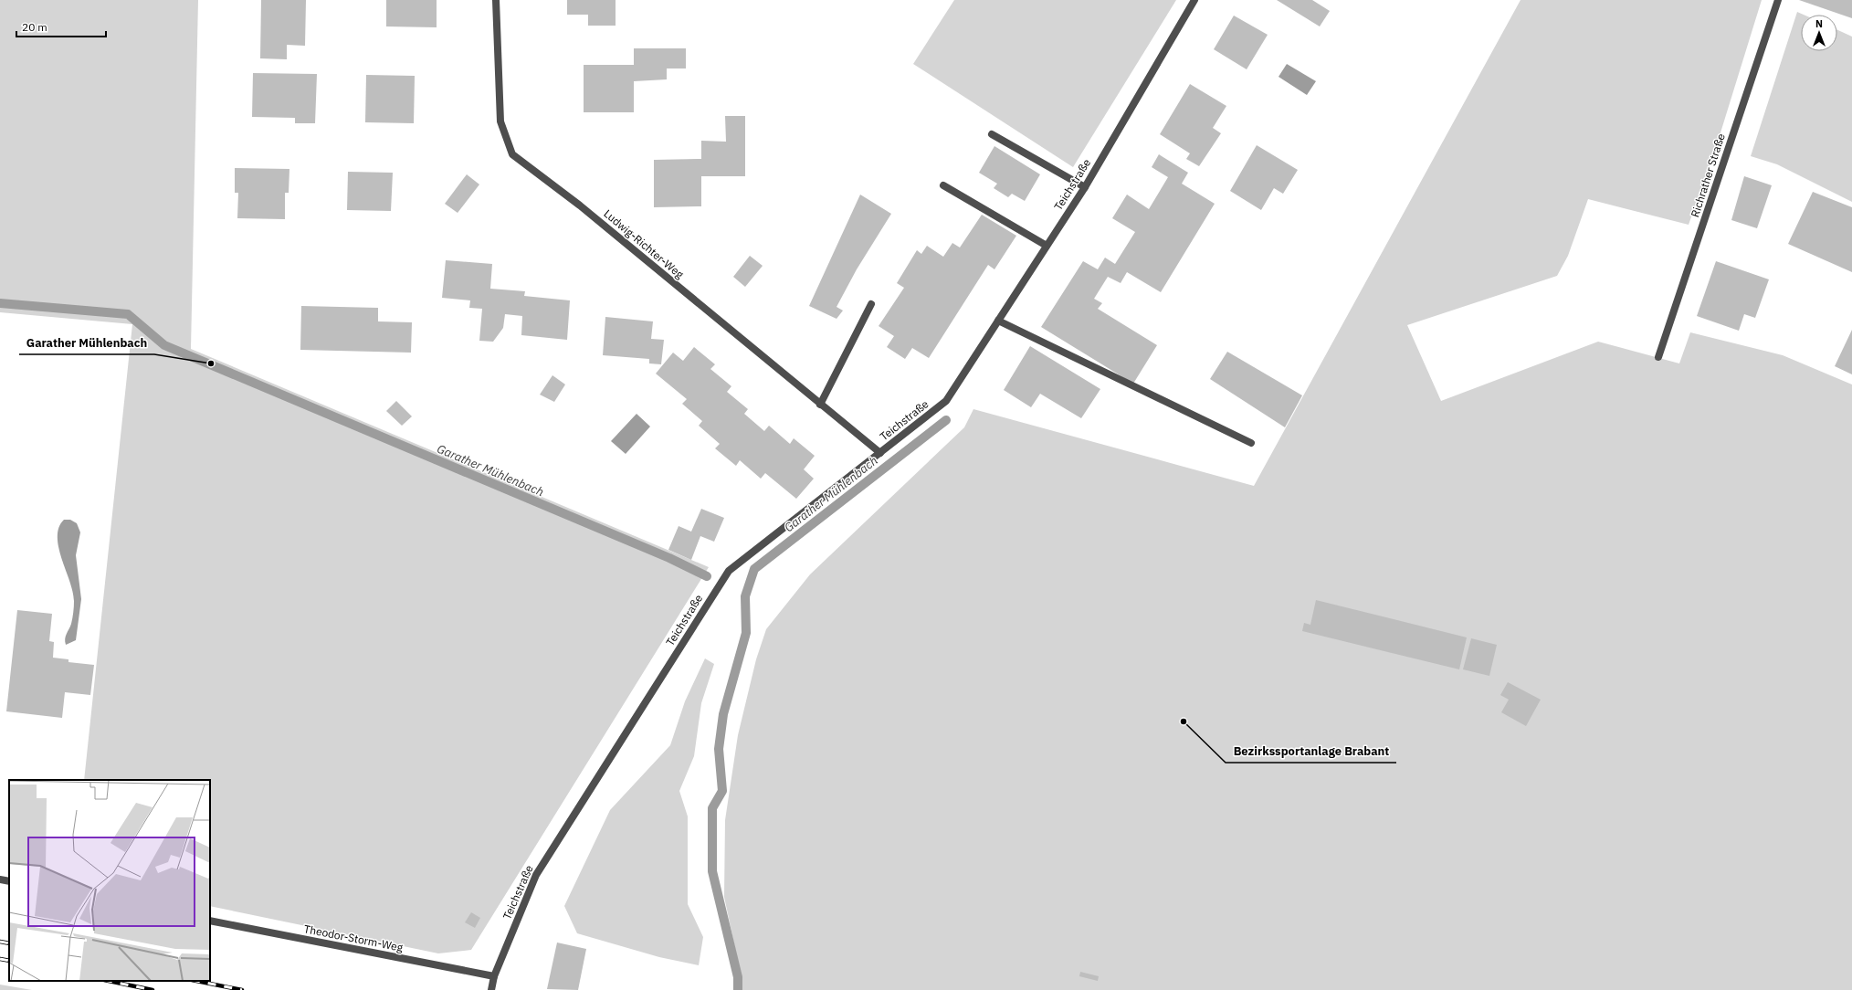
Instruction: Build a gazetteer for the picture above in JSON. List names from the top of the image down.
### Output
{
  "streets": {
    "street": [
      "Richrather Straße",
      "Teichstraße",
      "Ludwig-Richter-Weg",
      "Theodor-Storm-Weg"
    ]
  },
  "crossings": [
    ["Teichstraße", "Ludwig-Richter-Weg"],
    ["Teichstraße", "Theodor-Storm-Weg"]
  ],
  "water": ["Garather Mühlenbach"],
  "places": ["Garather Mühlenbach", "Bezirkssportanlage Brabant"],
  "scale_bar": "20 m",
  "north": "top"
}
